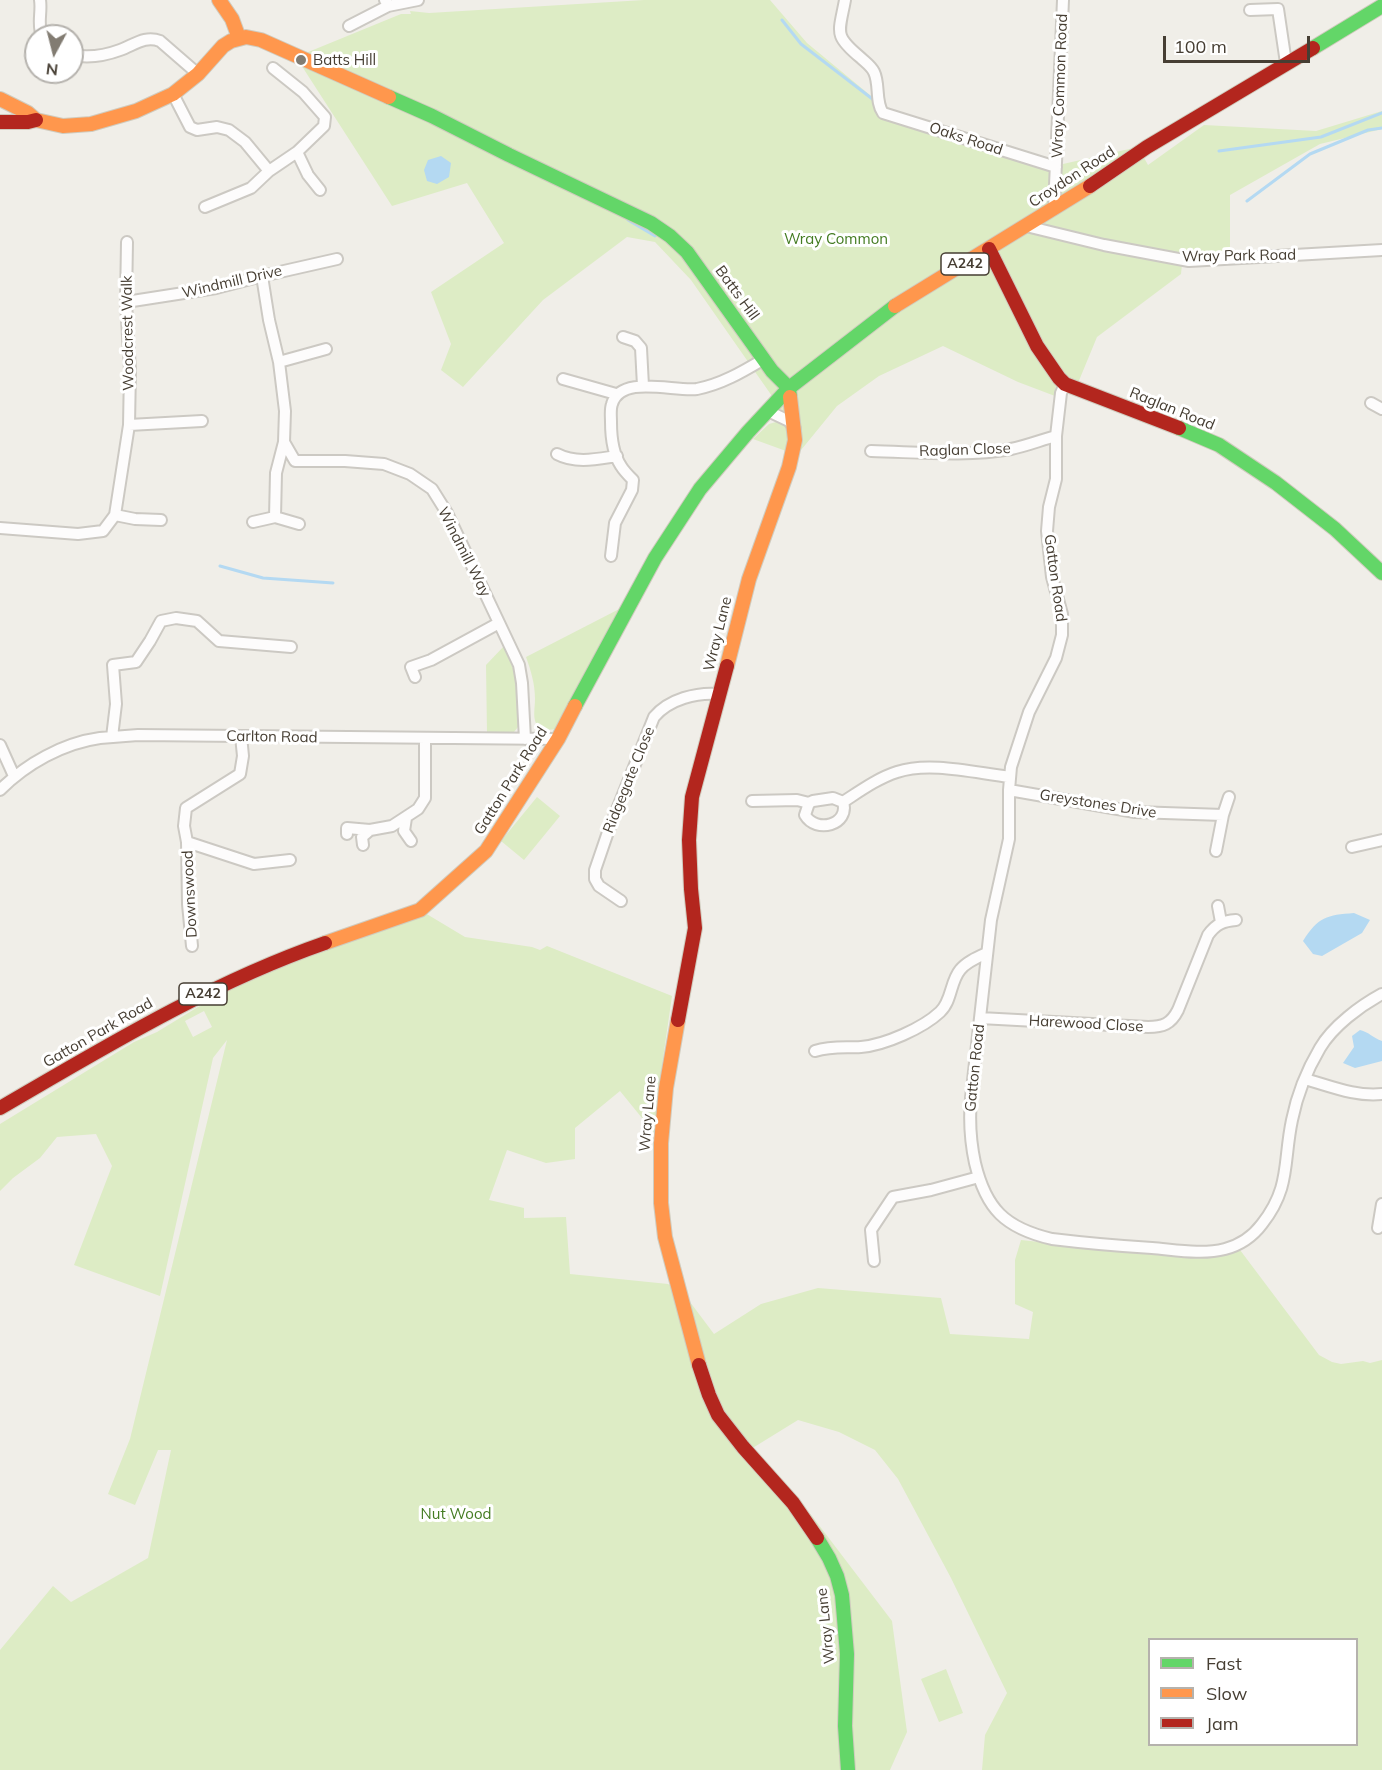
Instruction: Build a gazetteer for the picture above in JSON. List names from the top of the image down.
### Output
{
  "streets": {
    "street": [
      "Wray Common Road",
      "Oaks Road",
      "Croydon Road",
      "Wray Park Road",
      "A242",
      "Windmill Drive",
      "Batts Hill",
      "Woodcrest Walk",
      "Raglan Road",
      "Raglan Close",
      "Windmill Way",
      "Gatton Road",
      "Wray Lane",
      "Carlton Road",
      "Ridgegate Close",
      "Gatton Park Road",
      "Greystones Drive",
      "Downswood",
      "Harewood Close"
    ]
  },
  "crossings": [
    ["Wray Common Road", "Oaks Road"],
    ["Wray Common Road", "Croydon Road"],
    ["Croydon Road", "Wray Park Road"],
    ["Croydon Road", "Batts Hill"],
    ["Croydon Road", "Raglan Road"],
    ["Croydon Road", "Wray Lane"],
    ["Croydon Road", "Gatton Park Road"],
    ["Windmill Drive", "Woodcrest Walk"],
    ["Batts Hill", "Wray Lane"],
    ["Batts Hill", "Gatton Park Road"],
    ["Raglan Road", "Gatton Road"],
    ["Raglan Close", "Gatton Road"],
    ["Windmill Way", "Carlton Road"],
    ["Gatton Road", "Greystones Drive"],
    ["Gatton Road", "Harewood Close"],
    ["Wray Lane", "Ridgegate Close"],
    ["Wray Lane", "Gatton Park Road"],
    ["Carlton Road", "Gatton Park Road"],
    ["Carlton Road", "Downswood"]
  ],
  "parks": ["Wray Common", "Nut Wood"],
  "places": ["Batts Hill"],
  "legend": ["Fast", "Slow", "Jam"],
  "scale_bar": "100 m",
  "north": "bottom"
}
